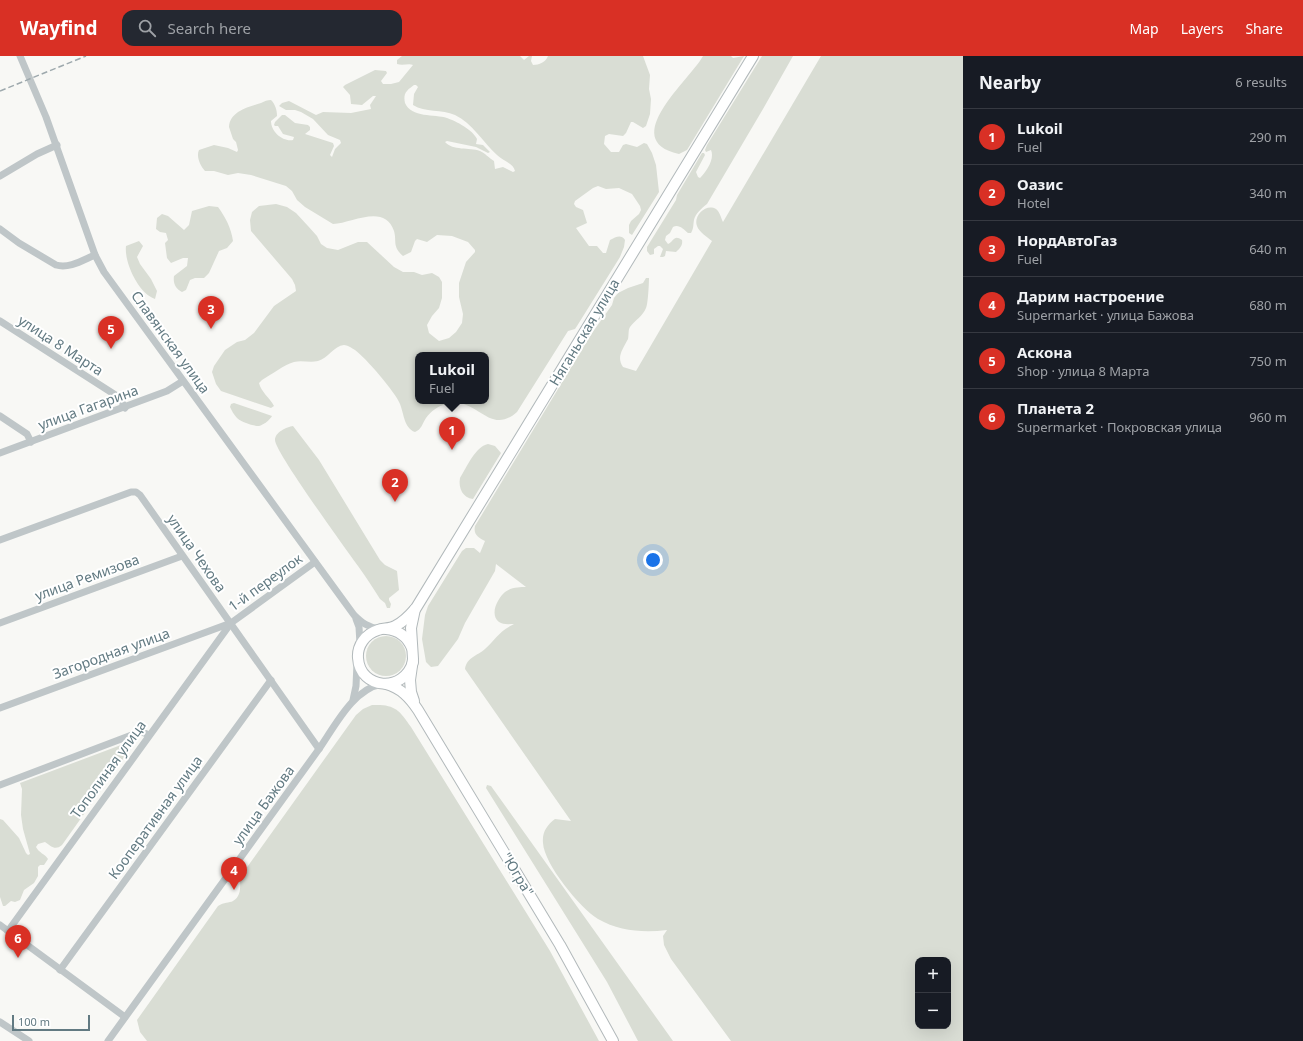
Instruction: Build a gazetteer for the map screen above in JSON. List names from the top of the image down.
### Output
{
  "streets": {
    "highway": ["Няганьская улица", "\"Югра\""],
    "street": [
      "Славянская улица",
      "улица 8 Марта",
      "улица Гагарина",
      "улица Чехова",
      "улица Ремизова",
      "1-й переулок",
      "Загородная улица",
      "Тополиная улица",
      "улица Бажова",
      "Кооперативная улица"
    ]
  },
  "crossings": [
    ["Славянская улица", "улица Гагарина"],
    ["Славянская улица", "1-й переулок"],
    ["улица 8 Марта", "улица Гагарина"],
    ["улица Чехова", "улица Ремизова"],
    ["улица Чехова", "1-й переулок"],
    ["улица Чехова", "Загородная улица"],
    ["улица Чехова", "Тополиная улица"],
    ["улица Чехова", "улица Бажова"],
    ["улица Чехова", "Кооперативная улица"],
    ["1-й переулок", "Загородная улица"],
    ["1-й переулок", "Тополиная улица"],
    ["Загородная улица", "Тополиная улица"]
  ],
  "scale_bar": "100 m",
  "page": {
    "header": "Wayfind",
    "search": "Search here",
    "nav": ["Map", "Layers", "Share"],
    "heading": ["Nearby", "6 results"],
    "list": [
      {
        "mark": "1",
        "name": "Lukoil",
        "note": "Fuel",
        "value": "290 m"
      },
      {
        "mark": "2",
        "name": "Оазис",
        "note": "Hotel",
        "value": "340 m"
      },
      {
        "mark": "3",
        "name": "НордАвтоГаз",
        "note": "Fuel",
        "value": "640 m"
      },
      {
        "mark": "4",
        "name": "Дарим настроение",
        "note": "Supermarket · улица Бажова",
        "value": "680 m"
      },
      {
        "mark": "5",
        "name": "Аскона",
        "note": "Shop · улица 8 Марта",
        "value": "750 m"
      },
      {
        "mark": "6",
        "name": "Планета 2",
        "note": "Supermarket · Покровская улица",
        "value": "960 m"
      }
    ],
    "pins": [
      "3",
      "5",
      "1",
      "2",
      "4",
      "6"
    ],
    "popup": ["Lukoil", "Fuel"],
    "map_buttons": ["+", "−"],
    "scale": "100 m"
  }
}
